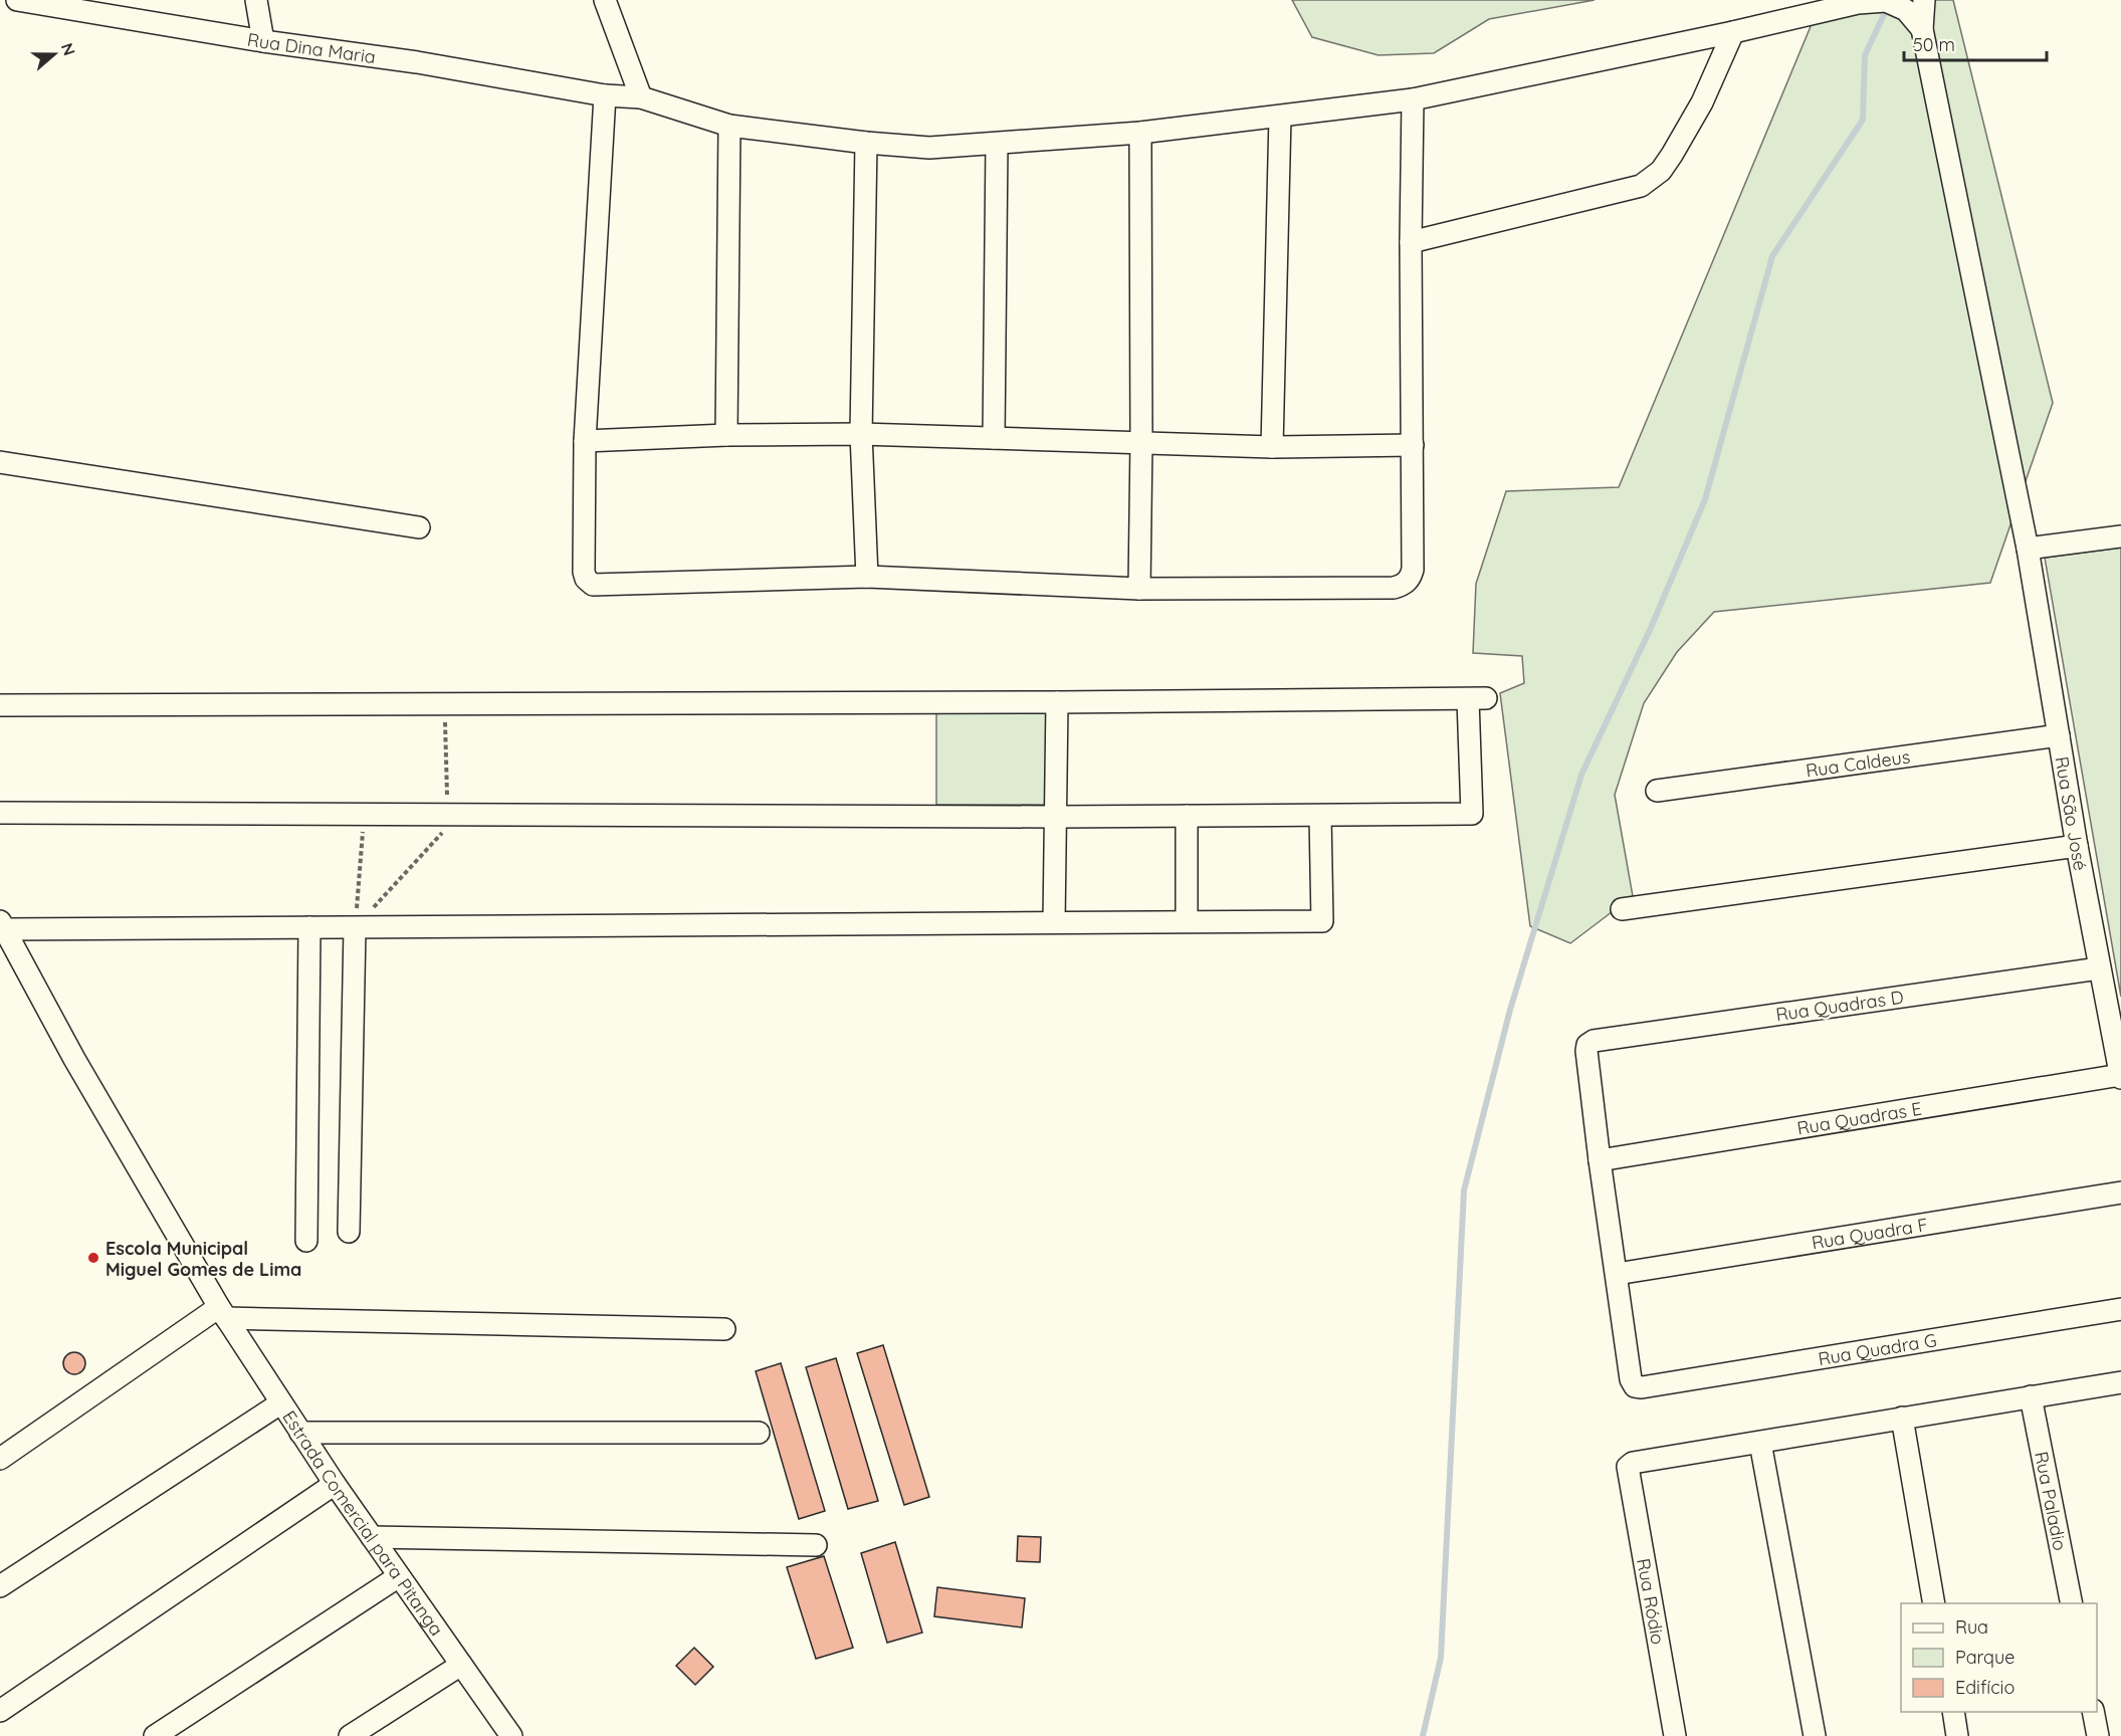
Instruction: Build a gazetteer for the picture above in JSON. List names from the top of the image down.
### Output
{
  "streets": {
    "street": [
      "Rua Dina Maria",
      "Rua Caldeus",
      "Rua São José",
      "Rua Quadras D",
      "Rua Quadras E",
      "Rua Quadra F",
      "Rua Quadra G",
      "Rua Paladio",
      "Estrada Comercial para Pitanga",
      "Rua Ródio"
    ]
  },
  "crossings": [
    ["Rua Caldeus", "Rua São José"],
    ["Rua São José", "Rua Quadras D"],
    ["Rua São José", "Rua Quadras E"],
    ["Rua Quadras D", "Rua Quadras E"],
    ["Rua Quadra F", "Rua Quadra G"]
  ],
  "places": ["Escola Municipal Miguel Gomes de Lima"],
  "legend": ["Rua", "Parque", "Edifício"],
  "scale_bar": "50 m",
  "north": "right"
}
